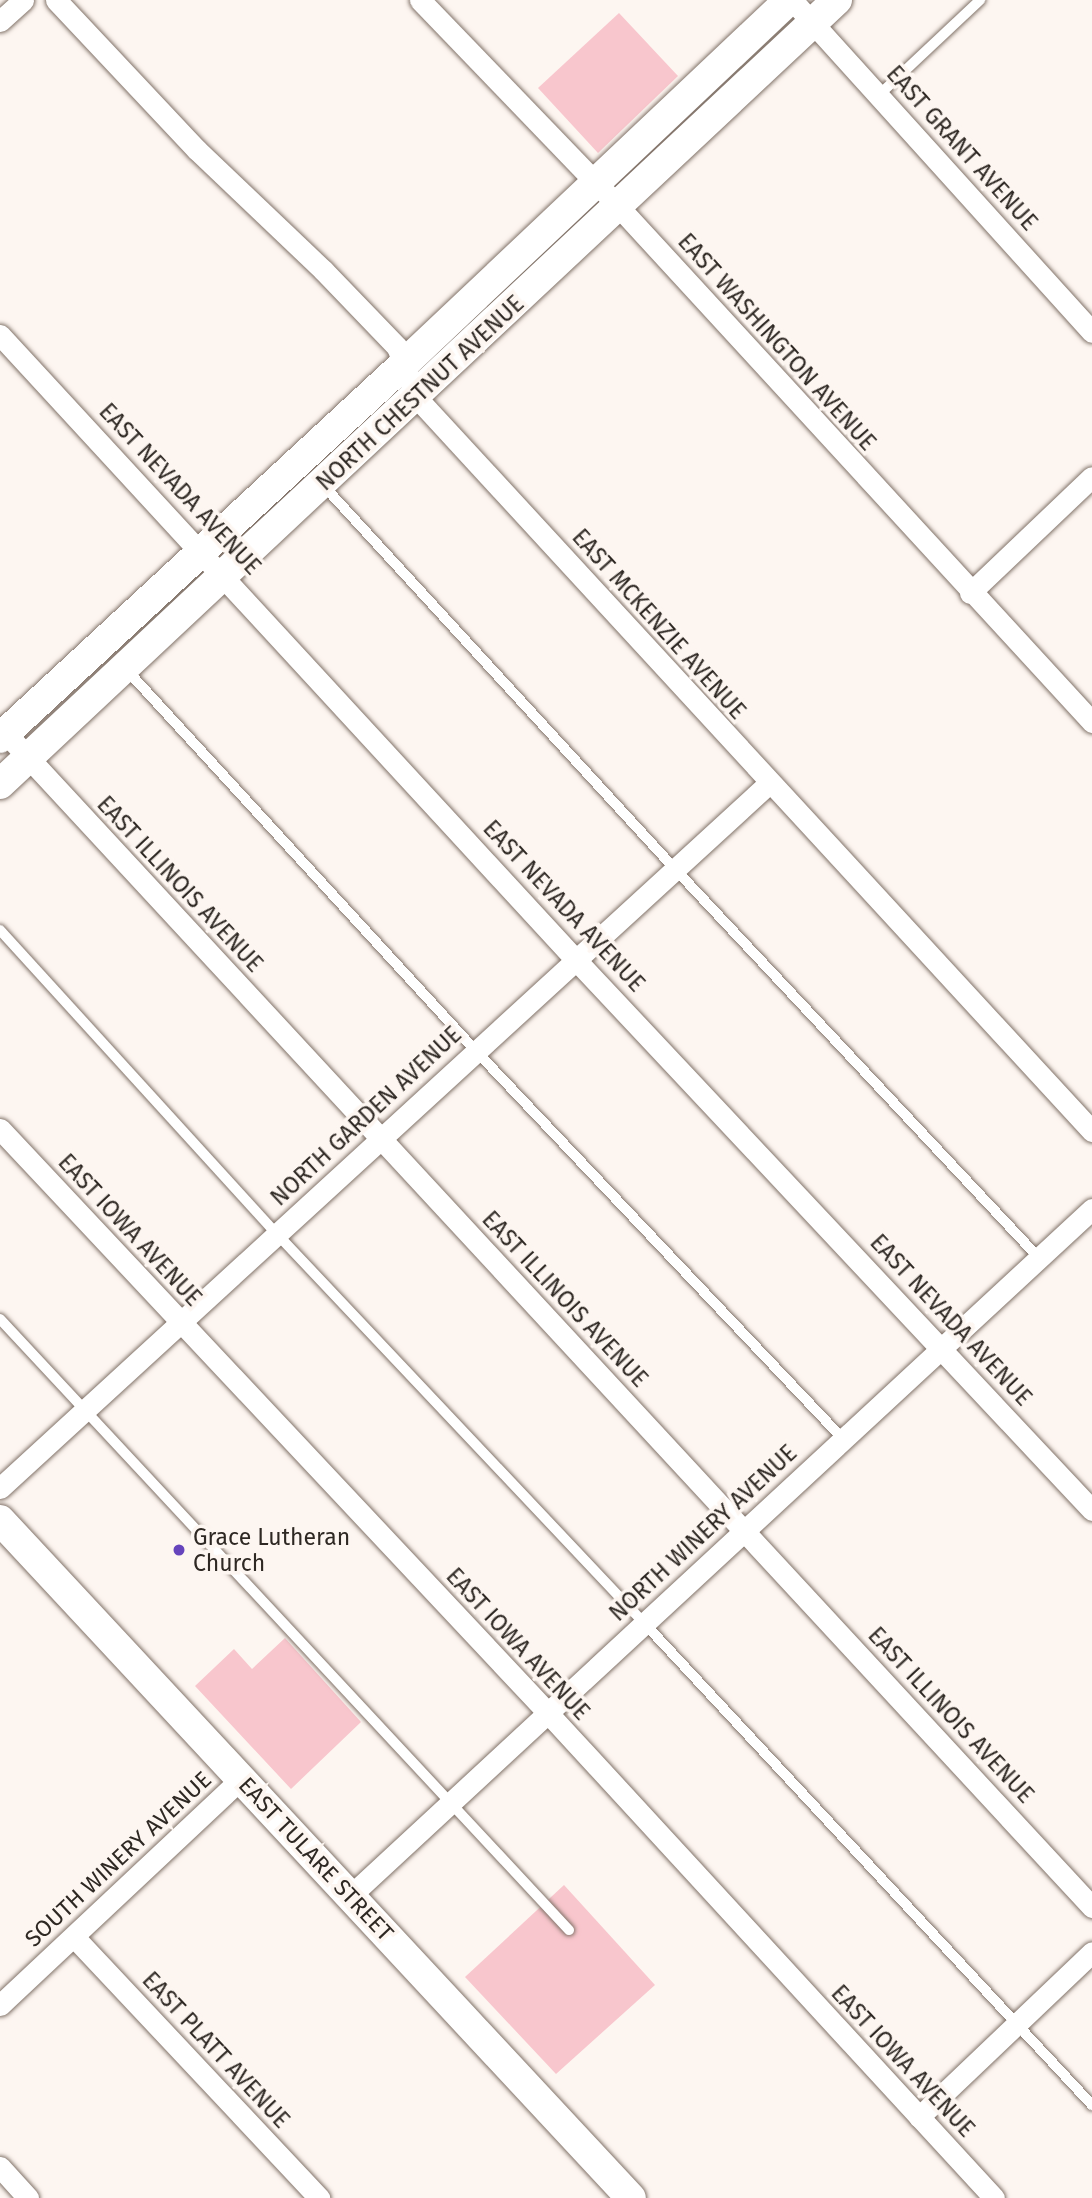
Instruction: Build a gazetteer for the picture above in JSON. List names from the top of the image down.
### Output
{
  "streets": {
    "main road": ["NORTH CHESTNUT AVENUE", "EAST TULARE STREET"],
    "street": [
      "EAST GRANT AVENUE",
      "EAST WASHINGTON AVENUE",
      "EAST NEVADA AVENUE",
      "EAST MCKENZIE AVENUE",
      "EAST ILLINOIS AVENUE",
      "NORTH GARDEN AVENUE",
      "EAST IOWA AVENUE",
      "NORTH WINERY AVENUE",
      "SOUTH WINERY AVENUE",
      "EAST PLATT AVENUE"
    ]
  },
  "crossings": [
    ["EAST GRANT AVENUE", "NORTH CHESTNUT AVENUE"],
    ["EAST WASHINGTON AVENUE", "NORTH CHESTNUT AVENUE"],
    ["NORTH CHESTNUT AVENUE", "EAST NEVADA AVENUE"],
    ["NORTH CHESTNUT AVENUE", "EAST MCKENZIE AVENUE"],
    ["NORTH CHESTNUT AVENUE", "EAST ILLINOIS AVENUE"],
    ["EAST NEVADA AVENUE", "NORTH GARDEN AVENUE"],
    ["EAST NEVADA AVENUE", "NORTH WINERY AVENUE"],
    ["EAST MCKENZIE AVENUE", "NORTH GARDEN AVENUE"],
    ["EAST ILLINOIS AVENUE", "NORTH GARDEN AVENUE"],
    ["EAST ILLINOIS AVENUE", "NORTH WINERY AVENUE"],
    ["NORTH GARDEN AVENUE", "EAST IOWA AVENUE"],
    ["EAST IOWA AVENUE", "NORTH WINERY AVENUE"],
    ["NORTH WINERY AVENUE", "EAST TULARE STREET"],
    ["SOUTH WINERY AVENUE", "EAST TULARE STREET"],
    ["SOUTH WINERY AVENUE", "EAST PLATT AVENUE"]
  ],
  "places": ["Grace Lutheran Church"]
}
